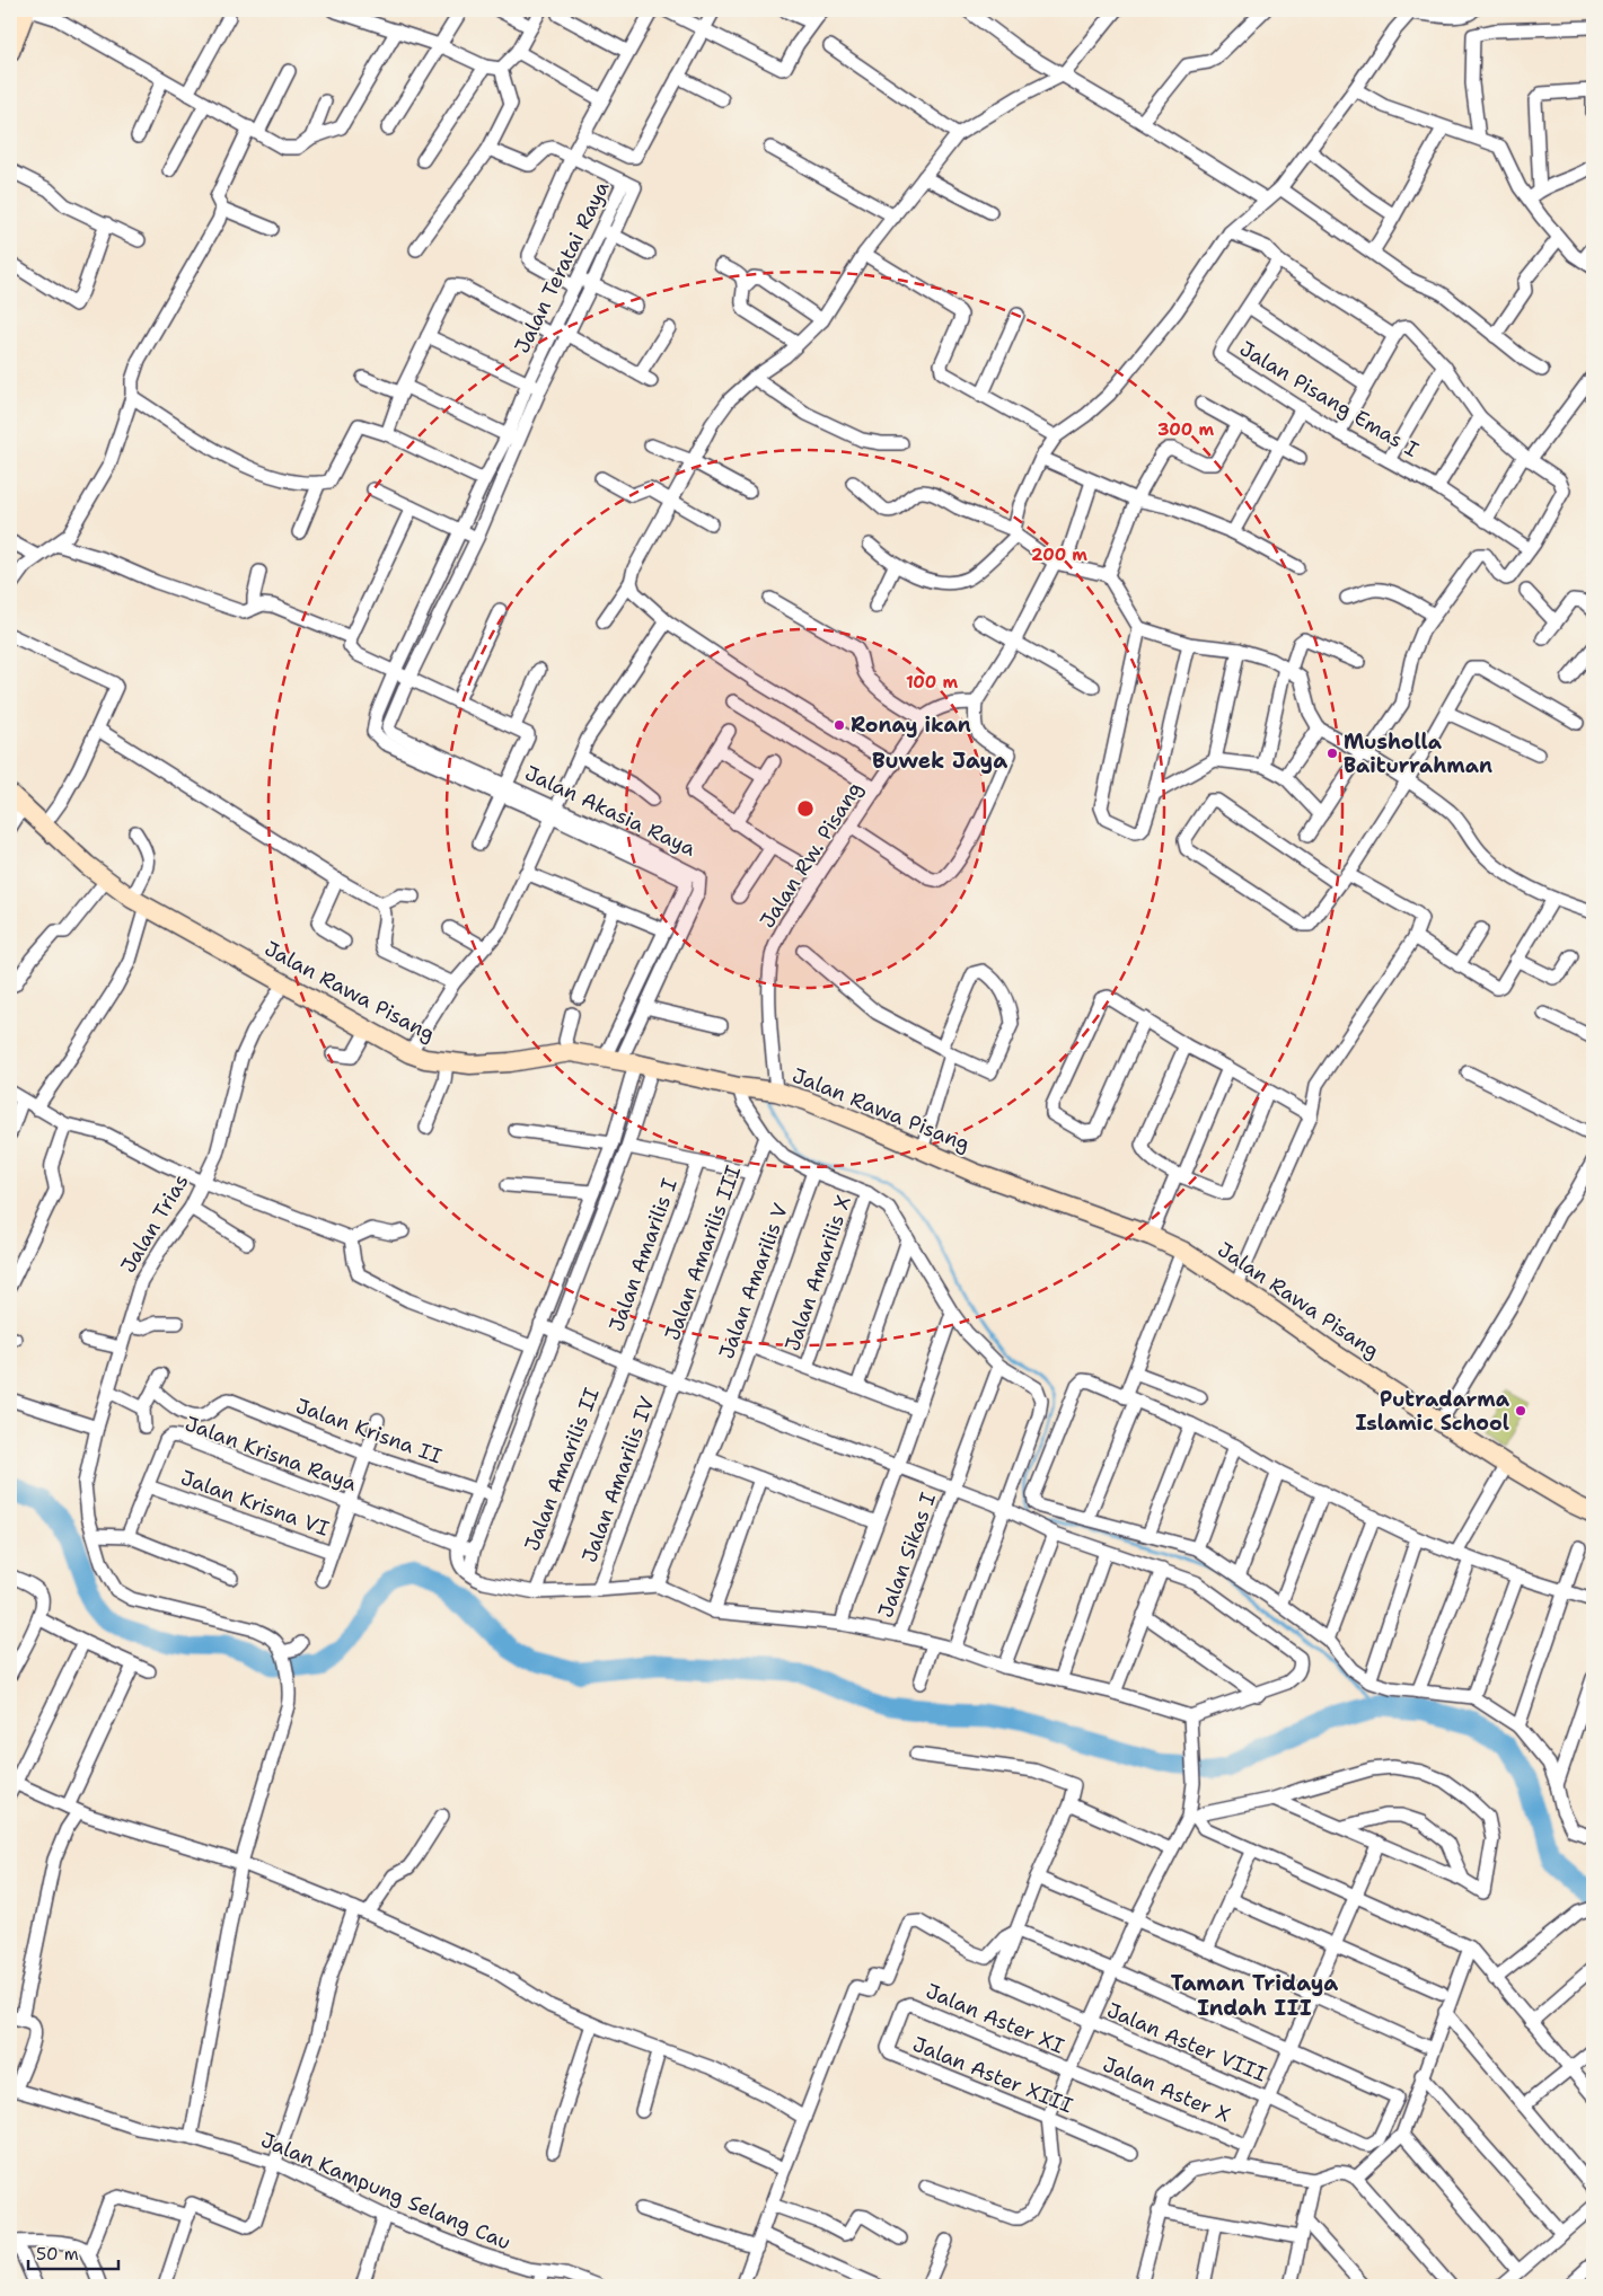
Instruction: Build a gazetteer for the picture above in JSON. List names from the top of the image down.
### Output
{
  "streets": {
    "street": [
      "Jalan Teratai Raya",
      "Jalan Pisang Emas I",
      "Jalan Akasia Raya",
      "Jalan Rw. Pisang",
      "Jalan Rawa Pisang",
      "Jalan Trias",
      "Jalan Amarilis III",
      "Jalan Amarilis I",
      "Jalan Amarilis X",
      "Jalan Amarilis V",
      "Jalan Krisna II",
      "Jalan Krisna Raya",
      "Jalan Amarilis II",
      "Jalan Amarilis IV",
      "Jalan Krisna VI",
      "Jalan Sikas I",
      "Jalan Aster XI",
      "Jalan Aster VIII",
      "Jalan Aster XIII",
      "Jalan Aster X",
      "Jalan Kampung Selang Cau"
    ]
  },
  "crossings": [
    ["Jalan Teratai Raya", "Jalan Akasia Raya"],
    ["Jalan Akasia Raya", "Jalan Rawa Pisang"],
    ["Jalan Rw. Pisang", "Jalan Rawa Pisang"],
    ["Jalan Rawa Pisang", "Jalan Trias"],
    ["Jalan Amarilis III", "Jalan Amarilis IV"],
    ["Jalan Amarilis I", "Jalan Amarilis II"],
    ["Jalan Krisna II", "Jalan Krisna VI"],
    ["Jalan Krisna Raya", "Jalan Krisna VI"],
    ["Jalan Aster XI", "Jalan Aster XIII"],
    ["Jalan Aster XI", "Jalan Aster X"]
  ],
  "districts": ["Buwek Jaya", "Taman Tridaya Indah III"],
  "places": ["Ronay ikan", "Musholla Baiturrahman", "Putradarma Islamic School"],
  "scale_bar": "50 m",
  "rings": ["300 m", "200 m", "100 m"]
}
